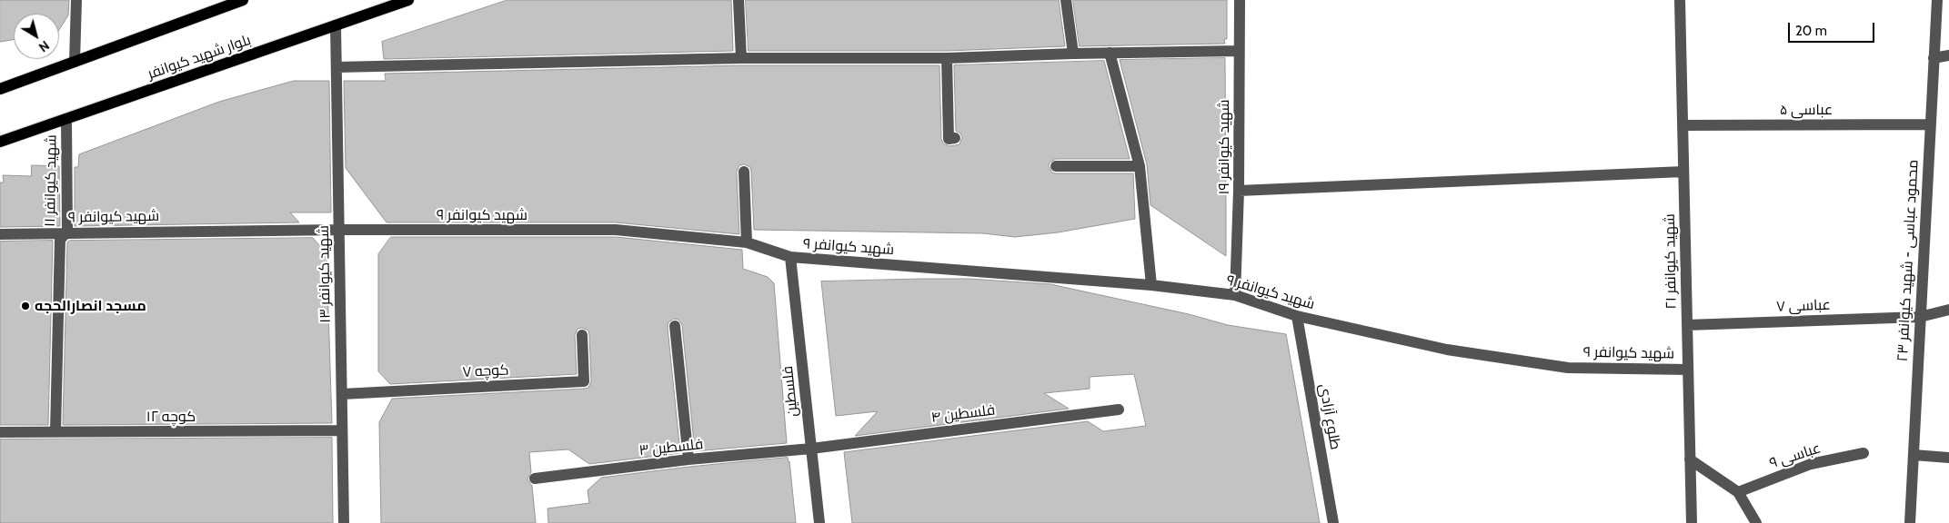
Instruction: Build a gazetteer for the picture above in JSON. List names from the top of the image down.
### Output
{
  "streets": {
    "main road": ["بلوار شهید کیوانفر"],
    "street": [
      "عباسی ۵",
      "شهید کیوانفر ۱۹",
      "شهید کیوانفر ۱۱",
      "شهید کیوانفر ۹",
      "محمود عباسی - شهید کیوانفر ۲۳",
      "شهید کیوانفر ۲۱",
      "شهید کیوانفر ۱۳",
      "عباسی ۷",
      "کوچه ۷",
      "فلسطین",
      "فلسطین ۴",
      "کوچه ۱۲",
      "طلوع آزادی",
      "فلسطین ۳",
      "عباسی ۹"
    ]
  },
  "crossings": [
    ["بلوار شهید کیوانفر", "شهید کیوانفر ۱۱"],
    ["بلوار شهید کیوانفر", "شهید کیوانفر ۱۳"],
    ["عباسی ۵", "محمود عباسی - شهید کیوانفر ۲۳"],
    ["عباسی ۵", "شهید کیوانفر ۲۱"],
    ["شهید کیوانفر ۱۹", "شهید کیوانفر ۹"],
    ["شهید کیوانفر ۱۱", "شهید کیوانفر ۹"],
    ["شهید کیوانفر ۱۱", "کوچه ۱۲"],
    ["شهید کیوانفر ۹", "شهید کیوانفر ۲۱"],
    ["شهید کیوانفر ۹", "شهید کیوانفر ۱۳"],
    ["شهید کیوانفر ۹", "فلسطین"],
    ["شهید کیوانفر ۹", "طلوع آزادی"],
    ["محمود عباسی - شهید کیوانفر ۲۳", "عباسی ۷"],
    ["شهید کیوانفر ۲۱", "عباسی ۷"],
    ["شهید کیوانفر ۱۳", "کوچه ۷"],
    ["شهید کیوانفر ۱۳", "کوچه ۱۲"],
    ["فلسطین", "فلسطین ۴"],
    ["فلسطین", "فلسطین ۳"],
    ["فلسطین ۴", "فلسطین ۳"]
  ],
  "places": ["مسجد انصارالحجه"],
  "scale_bar": "20 m",
  "north": "bottom right"
}
